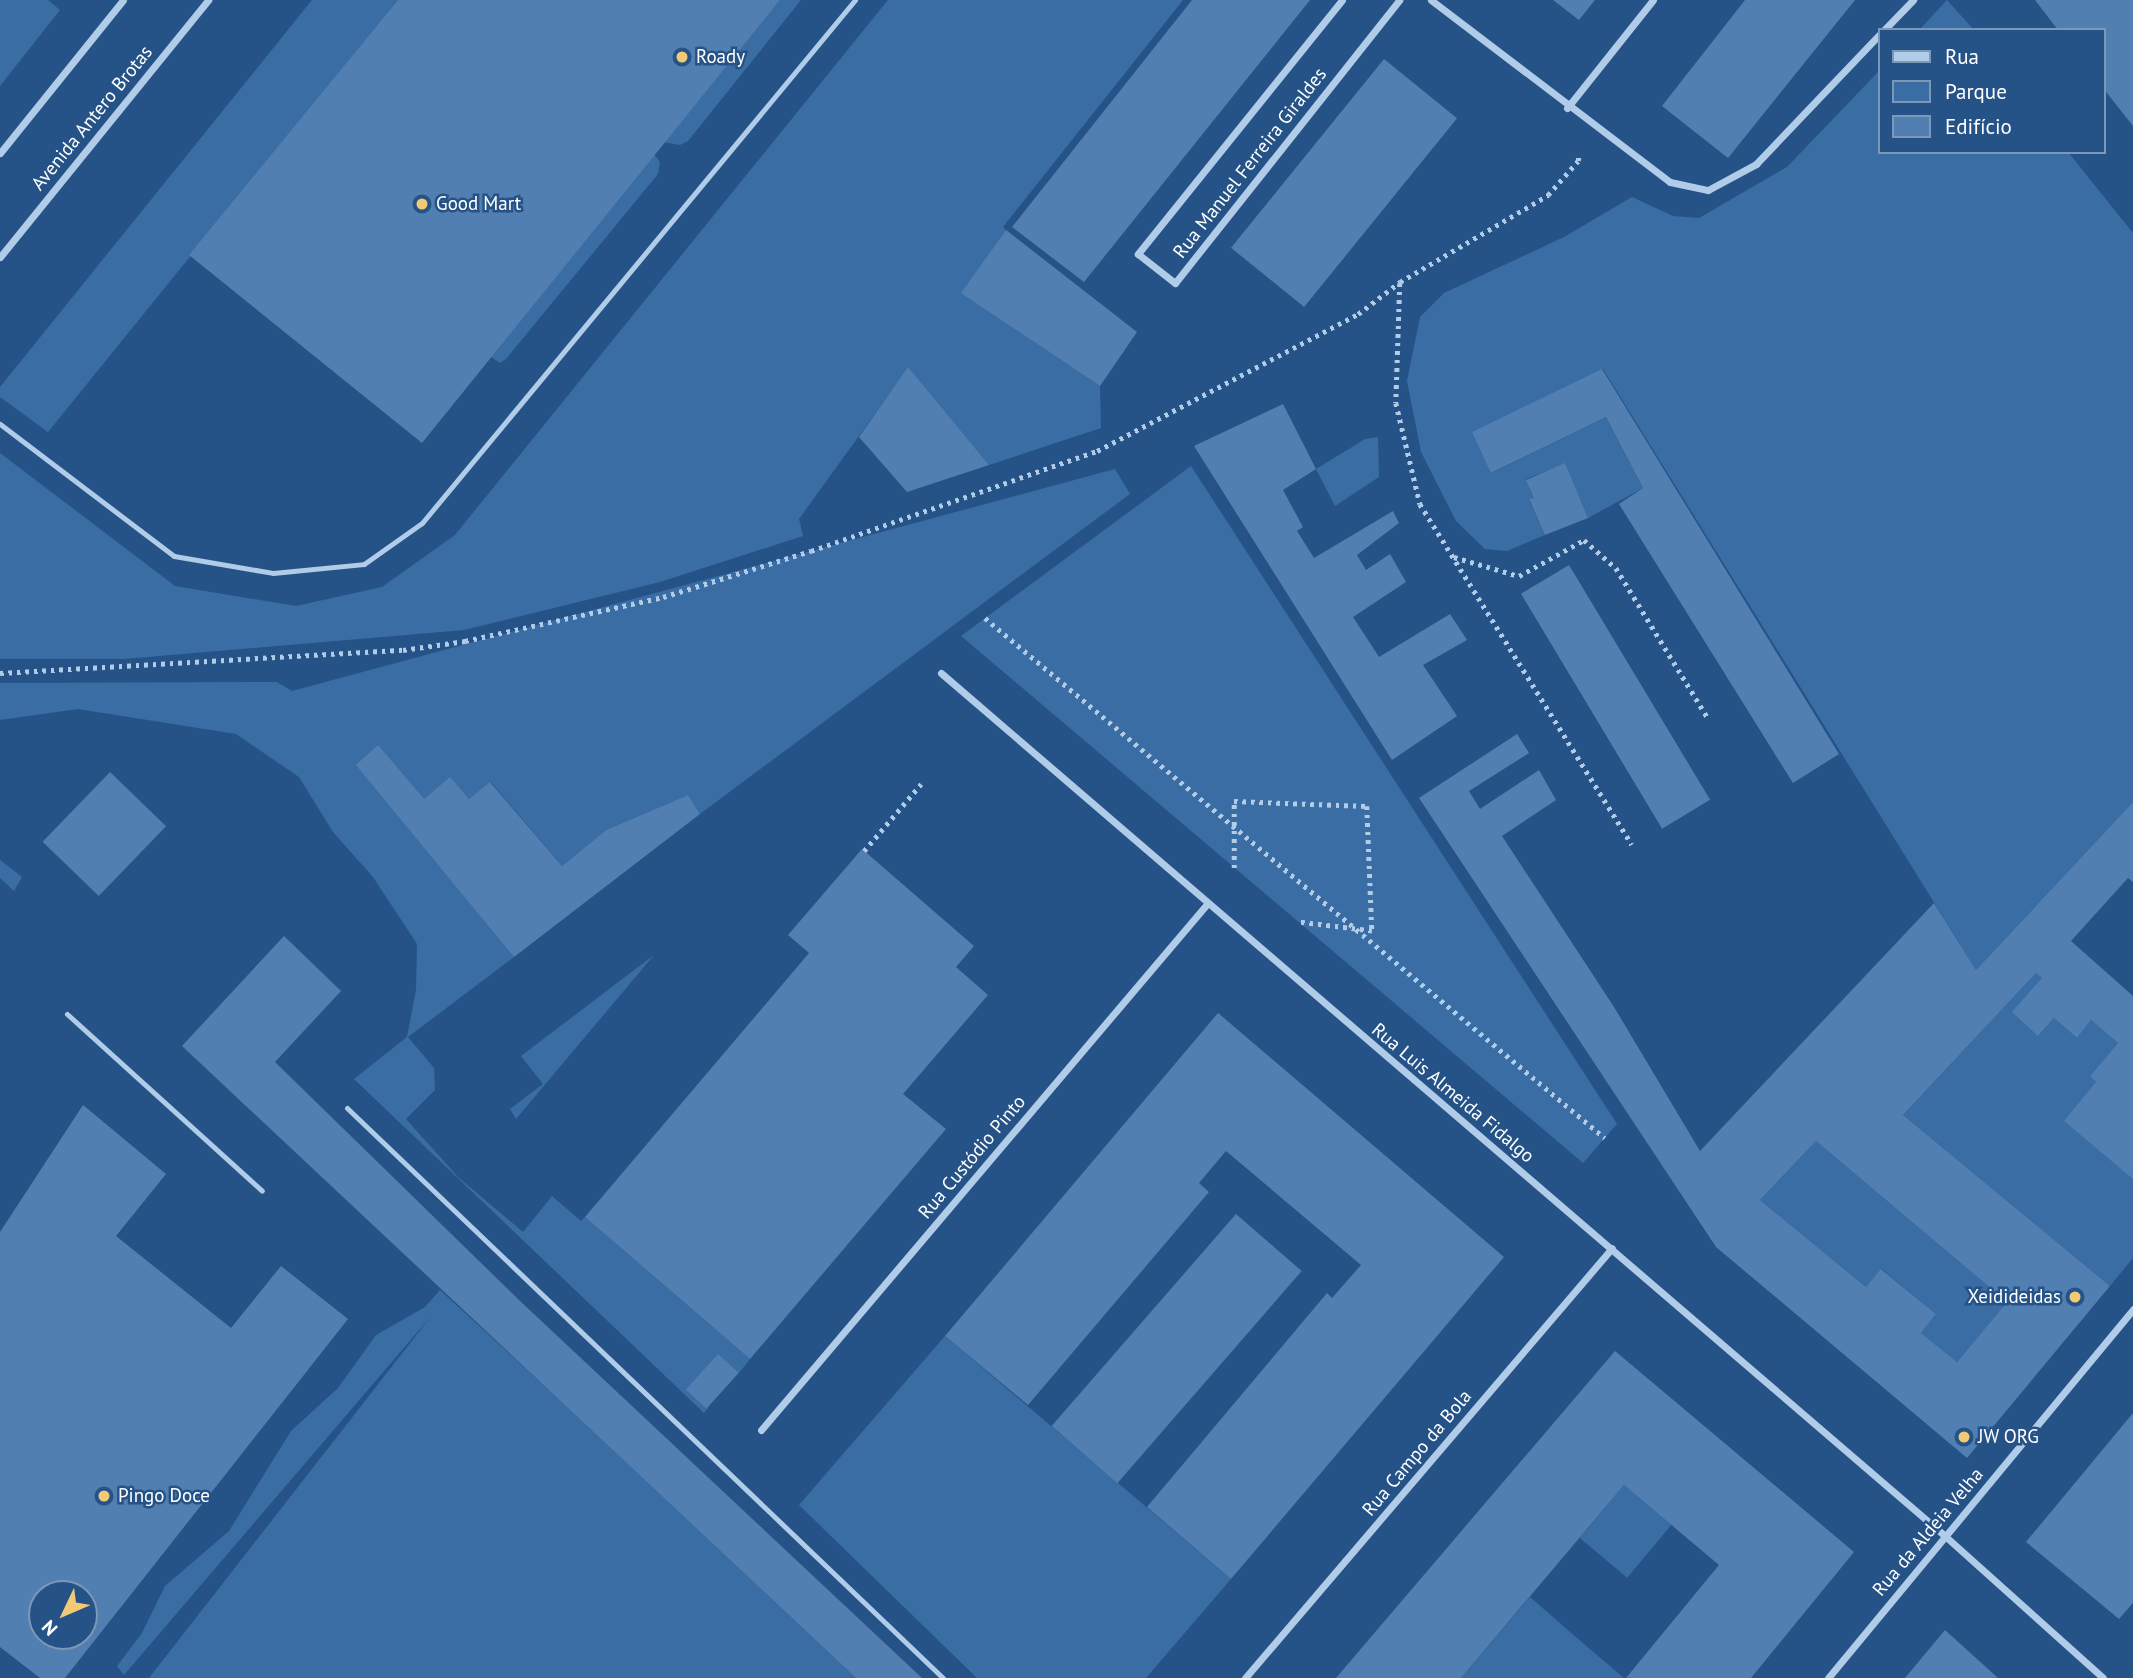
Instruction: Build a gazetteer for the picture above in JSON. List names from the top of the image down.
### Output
{
  "streets": {
    "street": [
      "Avenida Antero Brotas",
      "Rua Manuel Ferreira Giraldes",
      "Rua Luis Almeida Fidalgo",
      "Rua Custódio Pinto",
      "Rua Campo da Bola",
      "Rua da Aldeia Velha"
    ]
  },
  "crossings": [
    ["Rua Luis Almeida Fidalgo", "Rua Custódio Pinto"],
    ["Rua Luis Almeida Fidalgo", "Rua Campo da Bola"],
    ["Rua Luis Almeida Fidalgo", "Rua da Aldeia Velha"]
  ],
  "places": [
    "Roady",
    "Good Mart",
    "Xeidideidas",
    "JW ORG",
    "Pingo Doce"
  ],
  "legend": ["Rua", "Parque", "Edifício"],
  "north": "bottom left"
}
